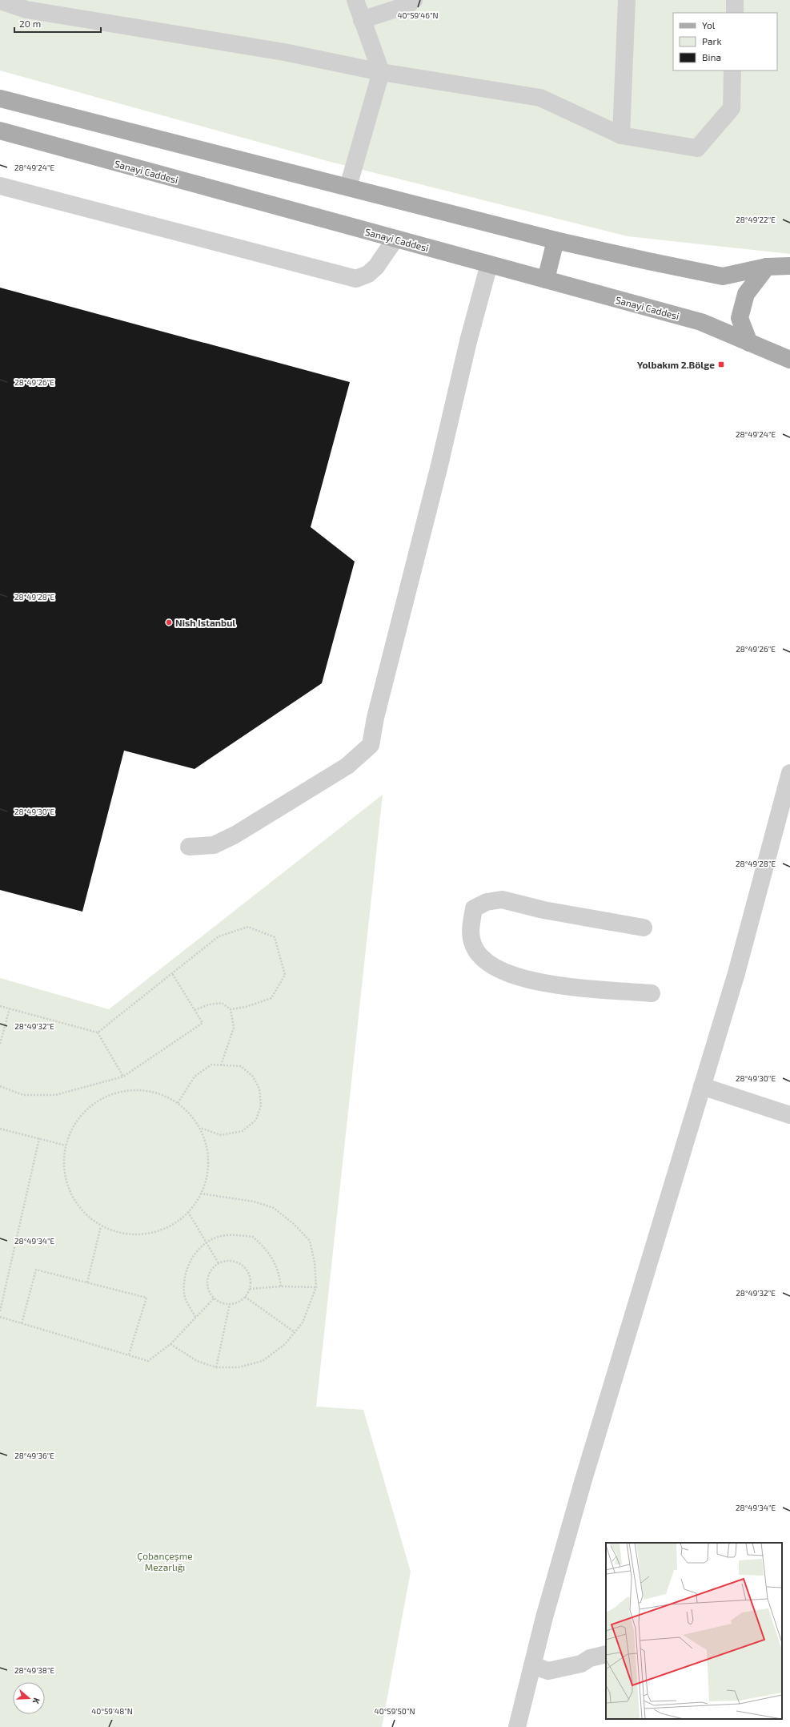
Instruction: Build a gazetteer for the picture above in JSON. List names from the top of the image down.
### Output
{
  "streets": {
    "main road": ["Sanayi Caddesi"]
  },
  "parks": ["Çobançeşme Mezarlığı"],
  "places": {
    "transit": ["Yolbakım 2.Bölge"],
    "other": ["Nish Istanbul"]
  },
  "legend": ["Yol", "Park", "Bina"],
  "scale_bar": "20 m",
  "north": "right",
  "coordinates": [
    "40°59'46\"N",
    "28°49'24\"E",
    "28°49'22\"E",
    "28°49'26\"E",
    "28°49'28\"E",
    "28°49'30\"E",
    "28°49'32\"E",
    "28°49'34\"E",
    "28°49'36\"E",
    "28°49'38\"E",
    "40°59'48\"N",
    "40°59'50\"N"
  ]
}
